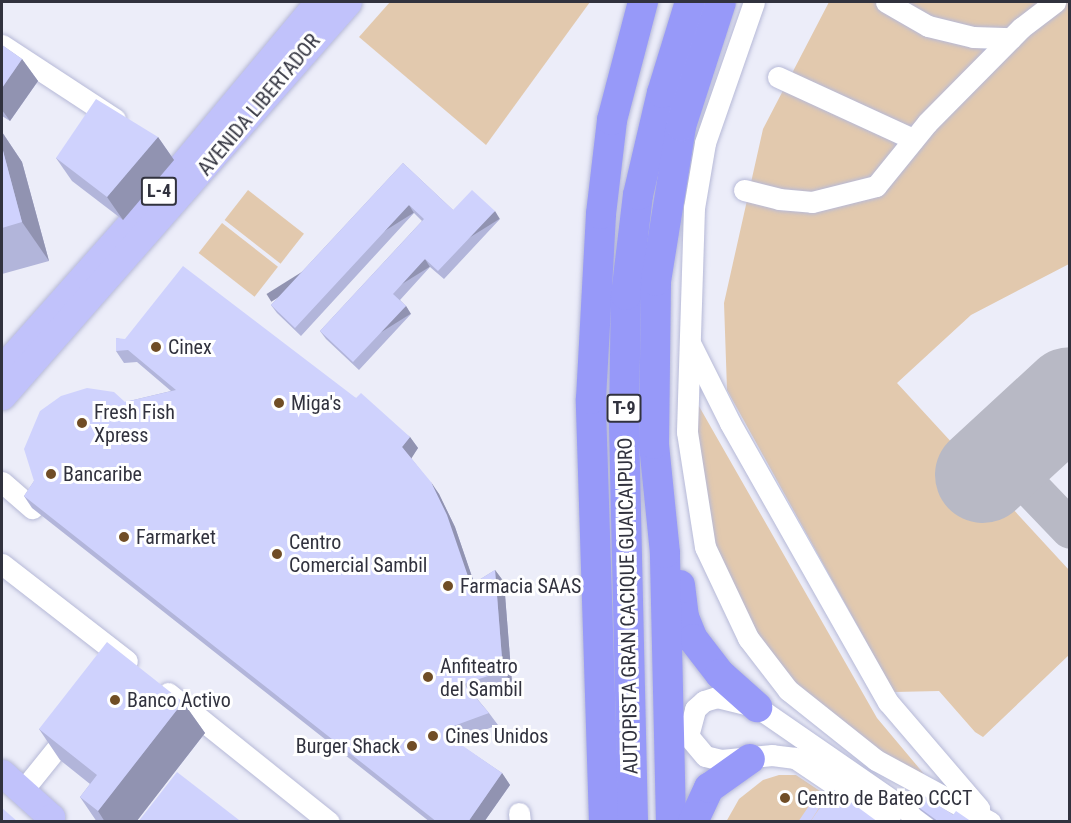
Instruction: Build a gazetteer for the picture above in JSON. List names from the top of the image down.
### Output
{
  "streets": {
    "highway": ["T-9", "AUTOPISTA GRAN CACIQUE GUAICAIPURO"],
    "main road": ["AVENIDA LIBERTADOR", "L-4"]
  },
  "places": [
    "Cinex",
    "Miga's",
    "Fresh Fish Xpress",
    "Bancaribe",
    "Farmarket",
    "Centro Comercial Sambil",
    "Farmacia SAAS",
    "Anfiteatro del Sambil",
    "Banco Activo",
    "Cines Unidos",
    "Burger Shack",
    "Centro de Bateo CCCT"
  ]
}
